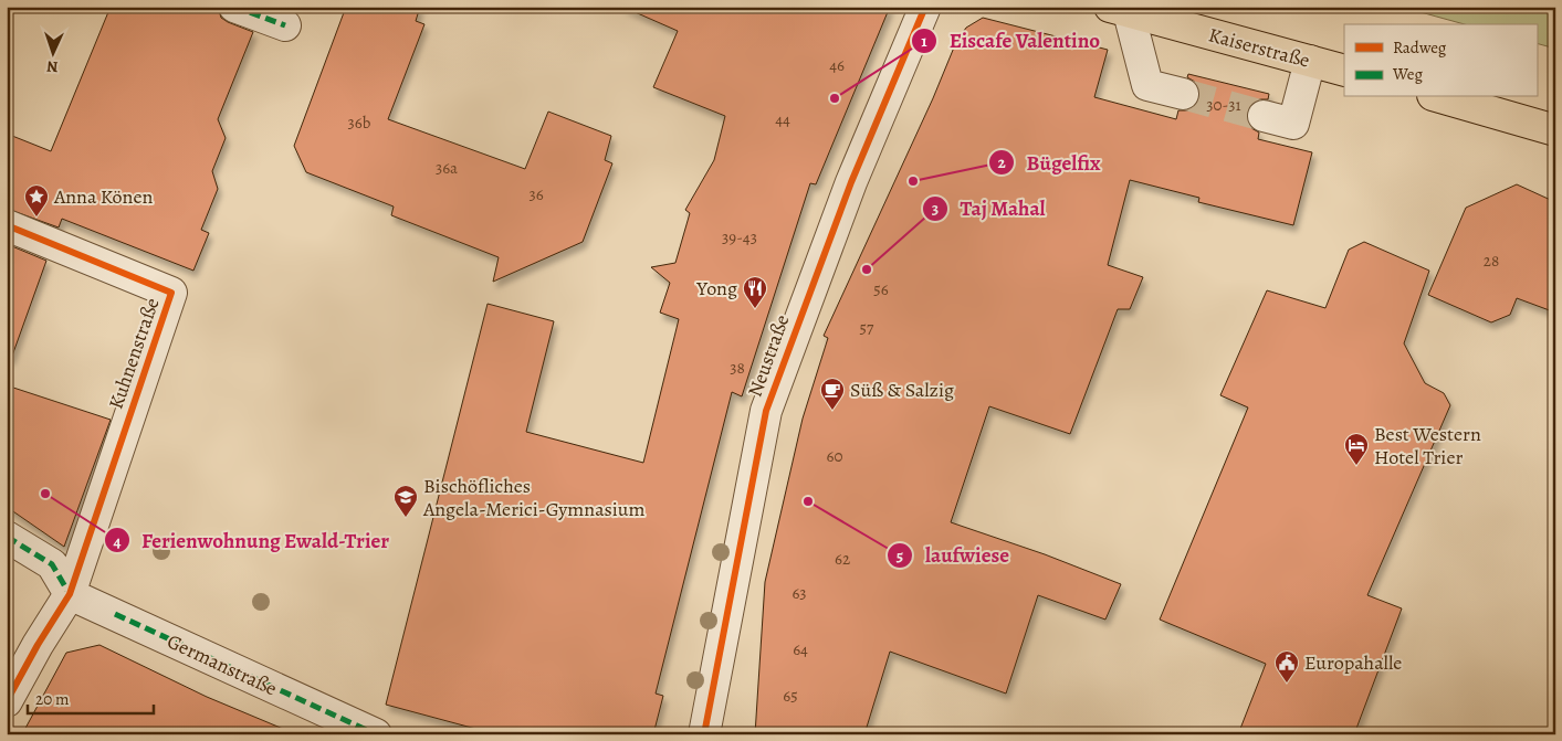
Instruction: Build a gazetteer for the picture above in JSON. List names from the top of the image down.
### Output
{
  "streets": {
    "main road": ["Kaiserstraße"],
    "street": ["Kuhnenstraße", "Neustraße", "Germanstraße"]
  },
  "crossings": [
    ["Kuhnenstraße", "Germanstraße"]
  ],
  "places": {
    "other": [
      "Eiscafe Valentino",
      "Bügelfix",
      "Taj Mahal",
      "Ferienwohnung Ewald-Trier",
      "laufwiese"
    ],
    "place": ["Anna Könen"],
    "restaurant": ["Yong"],
    "cafe": ["Süß & Salzig"],
    "hotel": ["Best Western Hotel Trier"],
    "school or university": ["Bischöfliches Angela-Merici-Gymnasium"],
    "public building": ["Europahalle"]
  },
  "house_numbers": [
    "46",
    "30-31",
    "44",
    "36b",
    "36a",
    "36",
    "39-43",
    "28",
    "56",
    "57",
    "38",
    "60",
    "62",
    "63",
    "64",
    "65"
  ],
  "legend": ["Radweg", "Weg"],
  "scale_bar": "20 m",
  "north": "bottom"
}
